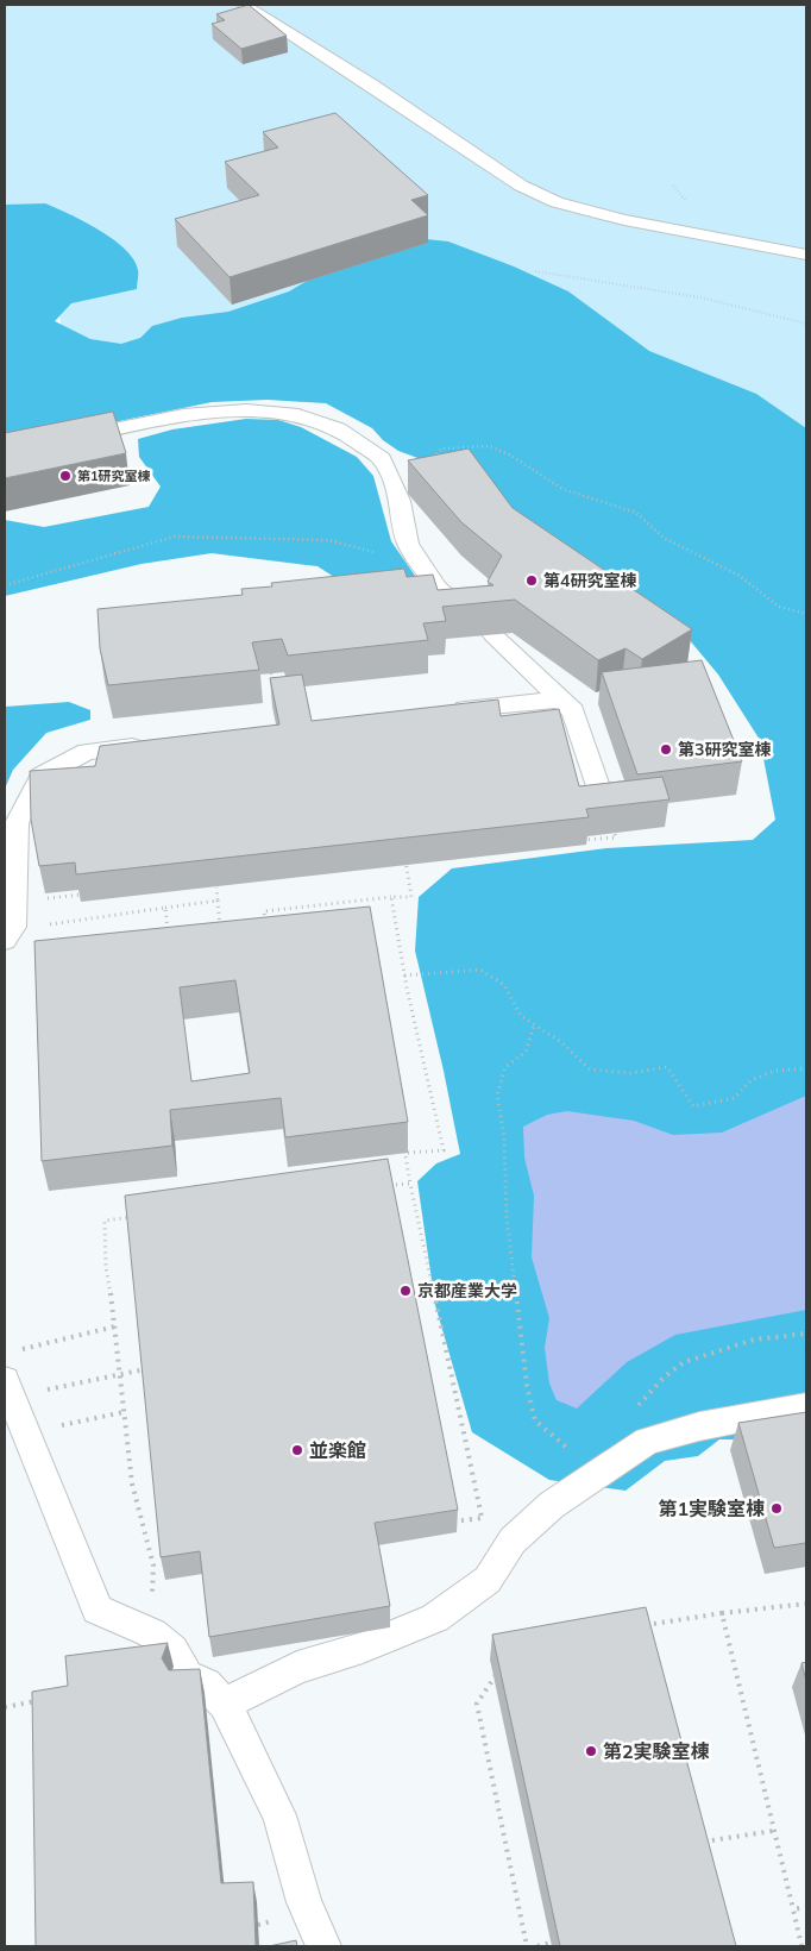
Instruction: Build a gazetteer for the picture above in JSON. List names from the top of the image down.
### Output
{
  "places": [
    "第1研究室棟",
    "第4研究室棟",
    "第3研究室棟",
    "京都産業大学",
    "並楽館",
    "第1実験室棟",
    "第2実験室棟"
  ]
}
